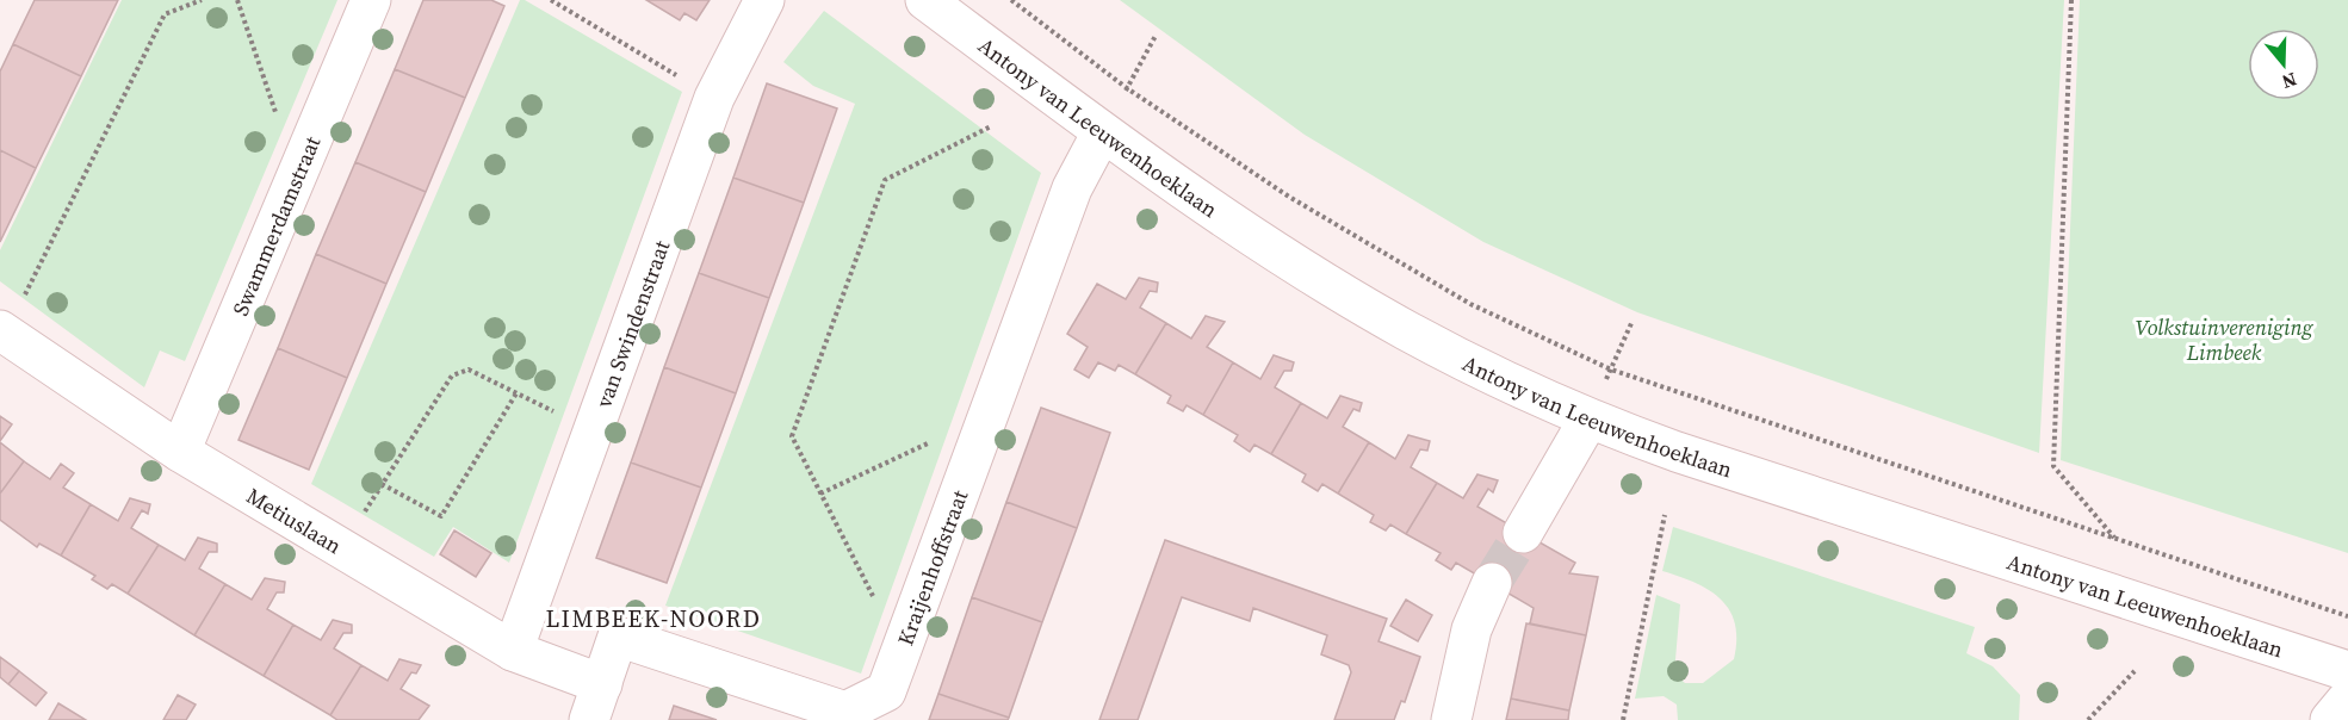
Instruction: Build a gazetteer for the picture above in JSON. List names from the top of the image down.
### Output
{
  "streets": {
    "street": [
      "Antony van Leeuwenhoeklaan",
      "Swammerdamstraat",
      "van Swindenstraat",
      "Metiuslaan",
      "Kraijenhoffstraat"
    ]
  },
  "crossings": [
    ["Antony van Leeuwenhoeklaan", "Kraijenhoffstraat"],
    ["Swammerdamstraat", "Metiuslaan"],
    ["van Swindenstraat", "Metiuslaan"],
    ["Metiuslaan", "Kraijenhoffstraat"]
  ],
  "districts": ["LIMBEEK-NOORD"],
  "parks": ["Volkstuinvereniging Limbeek"],
  "north": "bottom"
}
